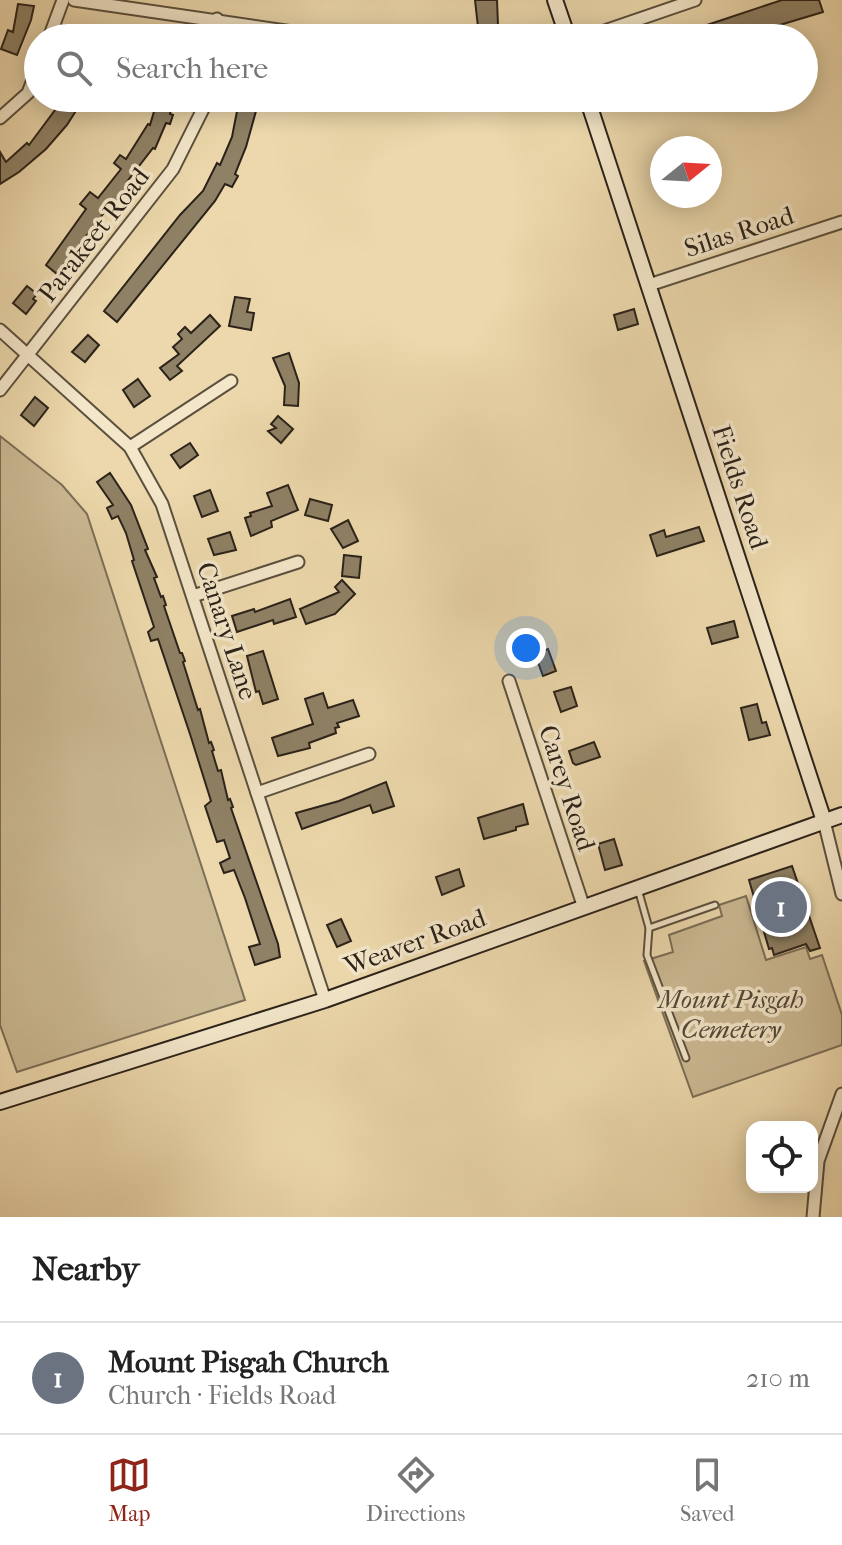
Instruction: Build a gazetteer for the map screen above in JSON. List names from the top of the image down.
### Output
{
  "streets": {
    "main road": ["Fields Road", "Weaver Road"],
    "street": [
      "Silas Road",
      "Parakeet Road",
      "Canary Lane",
      "Carey Road"
    ]
  },
  "crossings": [
    ["Silas Road", "Fields Road"],
    ["Parakeet Road", "Canary Lane"],
    ["Fields Road", "Weaver Road"],
    ["Canary Lane", "Weaver Road"],
    ["Carey Road", "Weaver Road"]
  ],
  "parks": ["Mount Pisgah Cemetery"],
  "north": "right",
  "page": {
    "search": "Search here",
    "pins": "1",
    "heading": "Nearby",
    "list": [
      {
        "mark": "1",
        "name": "Mount Pisgah Church",
        "note": "Church · Fields Road",
        "value": "210 m"
      }
    ],
    "nav": ["Map", "Directions", "Saved"]
  }
}
